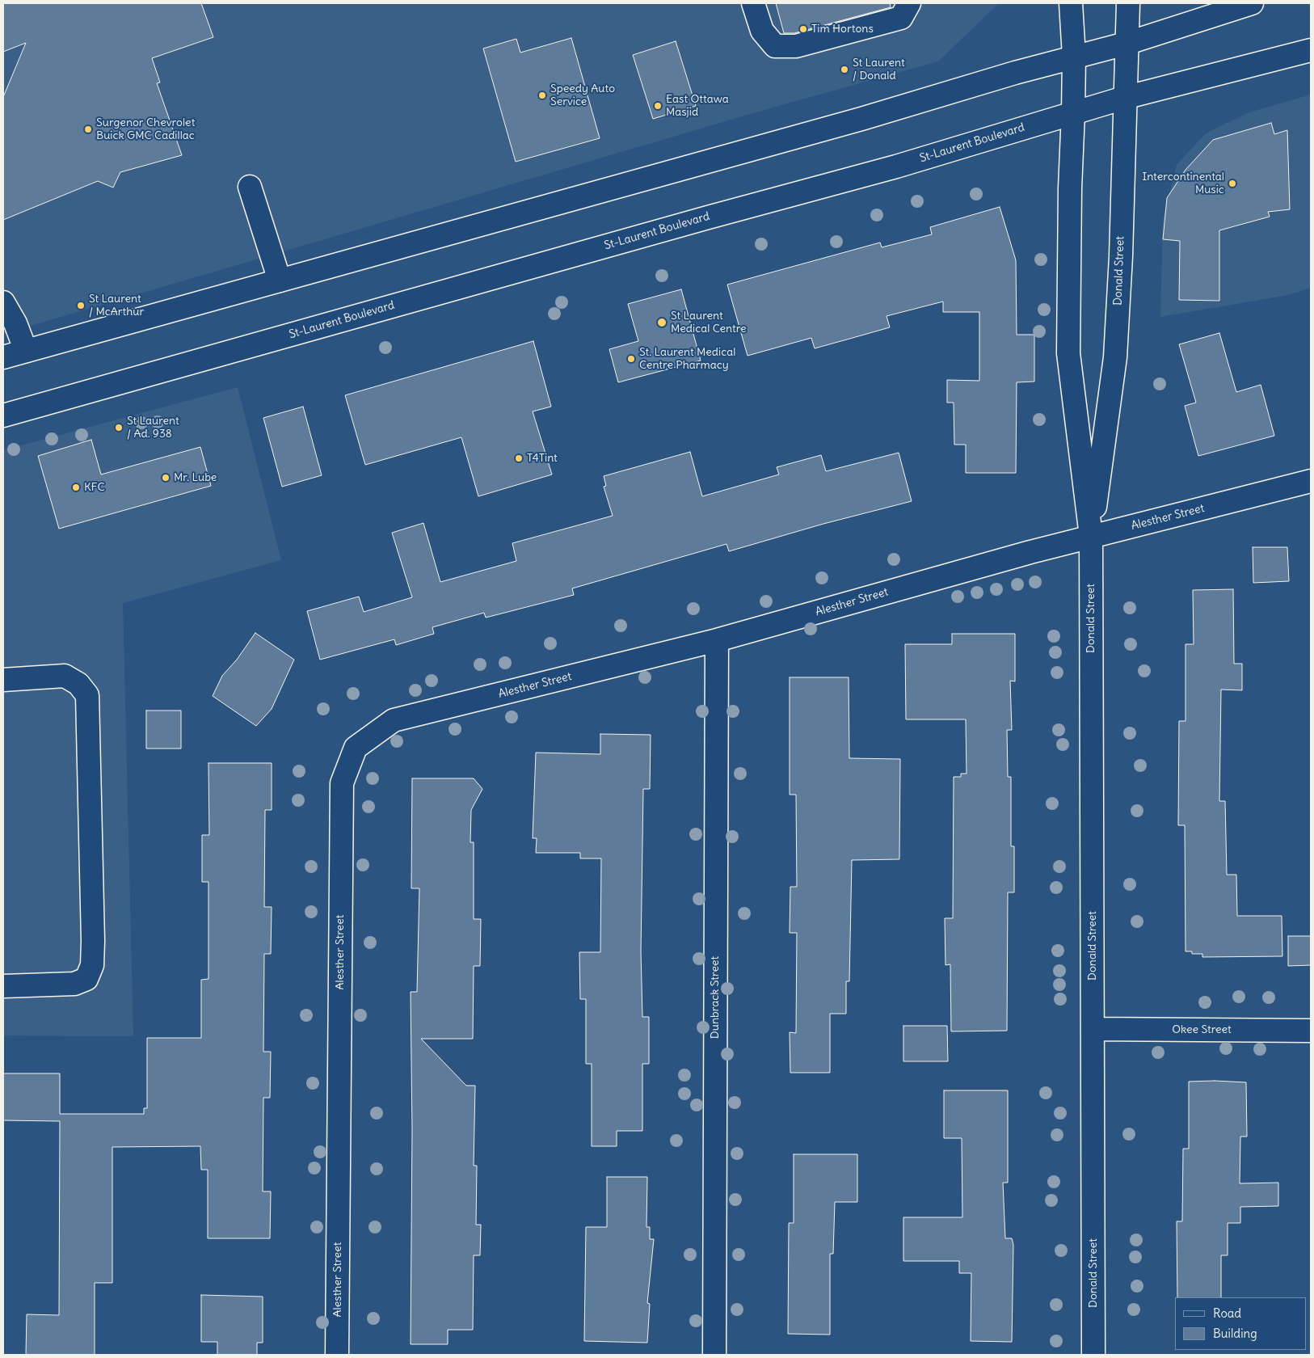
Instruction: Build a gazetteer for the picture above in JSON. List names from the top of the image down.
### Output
{
  "streets": {
    "street": [
      "St-Laurent Boulevard",
      "Donald Street",
      "Alesther Street",
      "Dunbrack Street",
      "Okee Street"
    ]
  },
  "crossings": [
    ["St-Laurent Boulevard", "Donald Street"],
    ["Donald Street", "Alesther Street"],
    ["Donald Street", "Okee Street"],
    ["Alesther Street", "Dunbrack Street"]
  ],
  "places": [
    "Tim Hortons",
    "St Laurent / Donald",
    "Speedy Auto Service",
    "East Ottawa Masjid",
    "Surgenor Chevrolet Buick GMC Cadillac",
    "Intercontinental Music",
    "St Laurent / McArthur",
    "St Laurent Medical Centre",
    "St. Laurent Medical Centre Pharmacy",
    "St Laurent / Ad. 938",
    "T4Tint",
    "Mr. Lube",
    "KFC"
  ],
  "legend": ["Road", "Building"]
}
